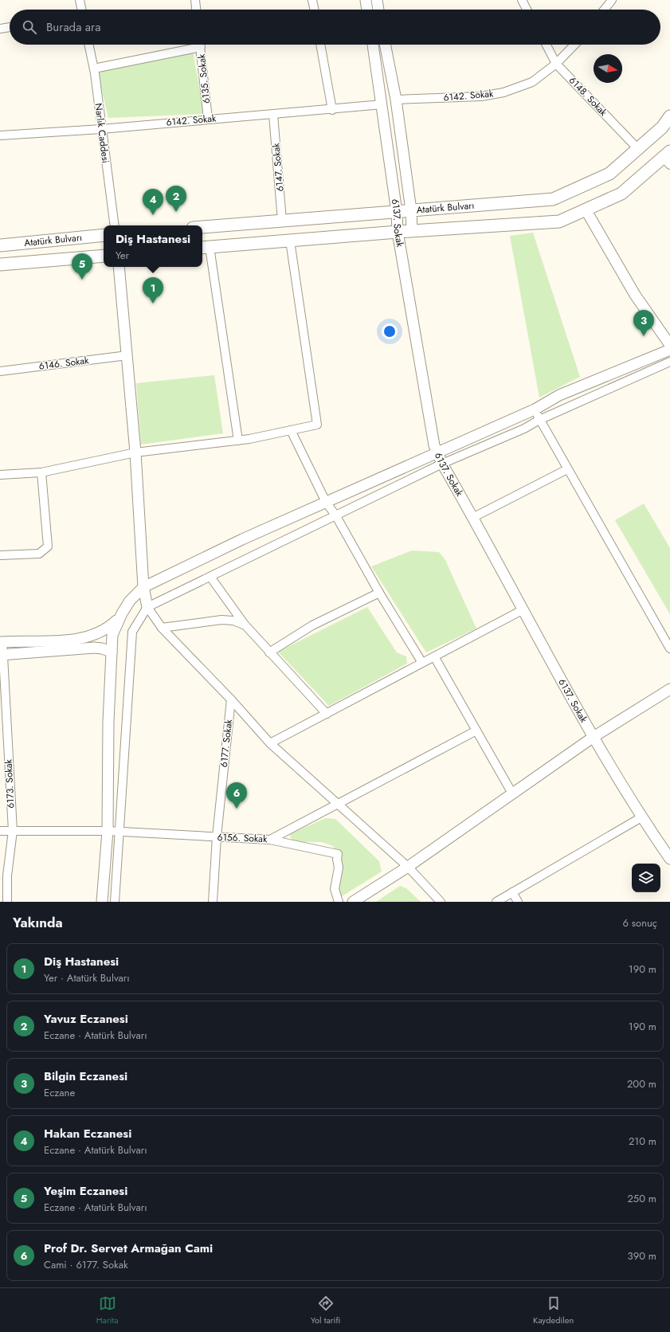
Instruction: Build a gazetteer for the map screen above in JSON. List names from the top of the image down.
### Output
{
  "streets": {
    "main road": ["Atatürk Bulvarı"],
    "street": [
      "6135. Sokak",
      "6142. Sokak",
      "6148. Sokak",
      "Narlık Caddesi",
      "6147. Sokak",
      "6137. Sokak",
      "6146. Sokak",
      "6177. Sokak",
      "6173. Sokak",
      "6156. Sokak"
    ]
  },
  "crossings": [
    ["6135. Sokak", "6142. Sokak"],
    ["6142. Sokak", "6148. Sokak"],
    ["6142. Sokak", "Narlık Caddesi"],
    ["6142. Sokak", "6147. Sokak"],
    ["6142. Sokak", "6137. Sokak"],
    ["6148. Sokak", "Atatürk Bulvarı"],
    ["6147. Sokak", "Atatürk Bulvarı"],
    ["Atatürk Bulvarı", "6137. Sokak"],
    ["6177. Sokak", "6156. Sokak"],
    ["6173. Sokak", "6156. Sokak"]
  ],
  "north": "right",
  "page": {
    "search": "Burada ara",
    "pins": [
      "2",
      "4",
      "5",
      "1",
      "3",
      "6"
    ],
    "popup": ["Diş Hastanesi", "Yer"],
    "heading": ["Yakında", "6 sonuç"],
    "list": [
      {
        "mark": "1",
        "name": "Diş Hastanesi",
        "note": "Yer · Atatürk Bulvarı",
        "value": "190 m"
      },
      {
        "mark": "2",
        "name": "Yavuz Eczanesi",
        "note": "Eczane · Atatürk Bulvarı",
        "value": "190 m"
      },
      {
        "mark": "3",
        "name": "Bilgin Eczanesi",
        "note": "Eczane",
        "value": "200 m"
      },
      {
        "mark": "4",
        "name": "Hakan Eczanesi",
        "note": "Eczane · Atatürk Bulvarı",
        "value": "210 m"
      },
      {
        "mark": "5",
        "name": "Yeşim Eczanesi",
        "note": "Eczane · Atatürk Bulvarı",
        "value": "250 m"
      },
      {
        "mark": "6",
        "name": "Prof Dr. Servet Armağan Cami",
        "note": "Cami · 6177. Sokak",
        "value": "390 m"
      }
    ],
    "nav": ["Harita", "Yol tarifi", "Kaydedilen"]
  }
}
